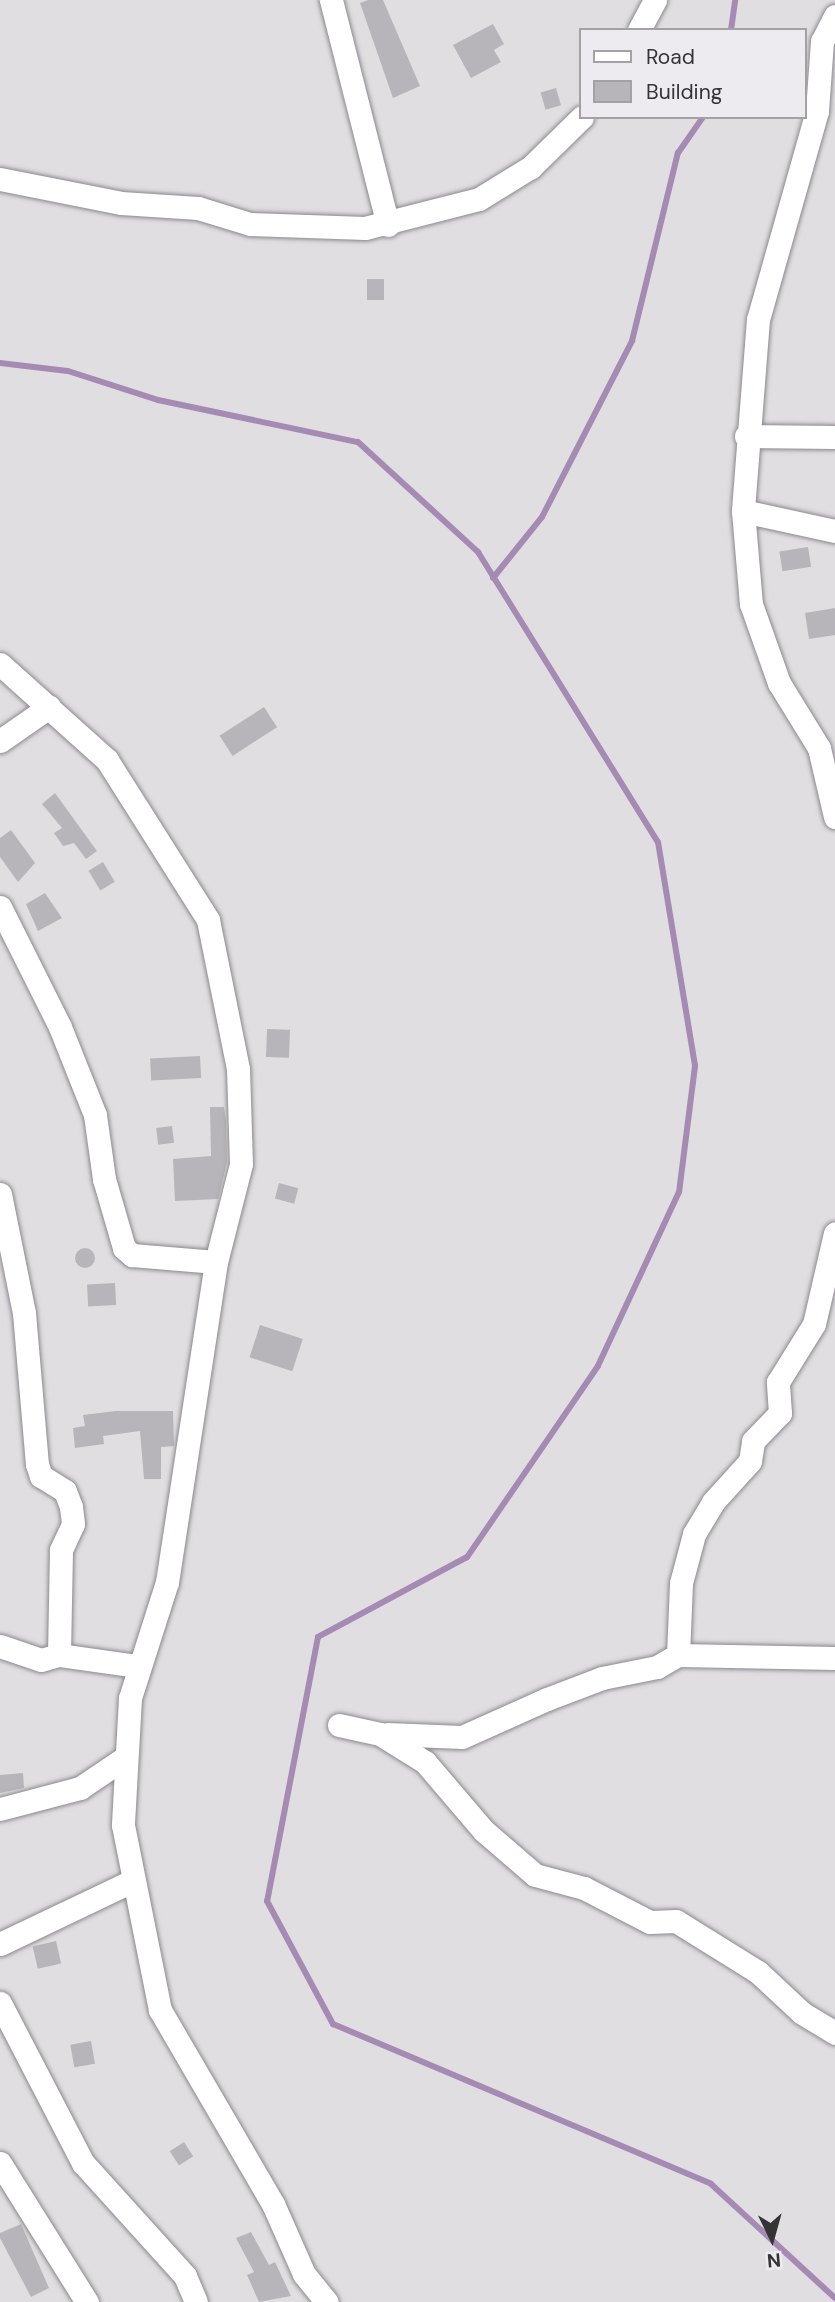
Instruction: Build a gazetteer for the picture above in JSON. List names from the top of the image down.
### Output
{
  "legend": ["Road", "Building"],
  "north": "bottom"
}
